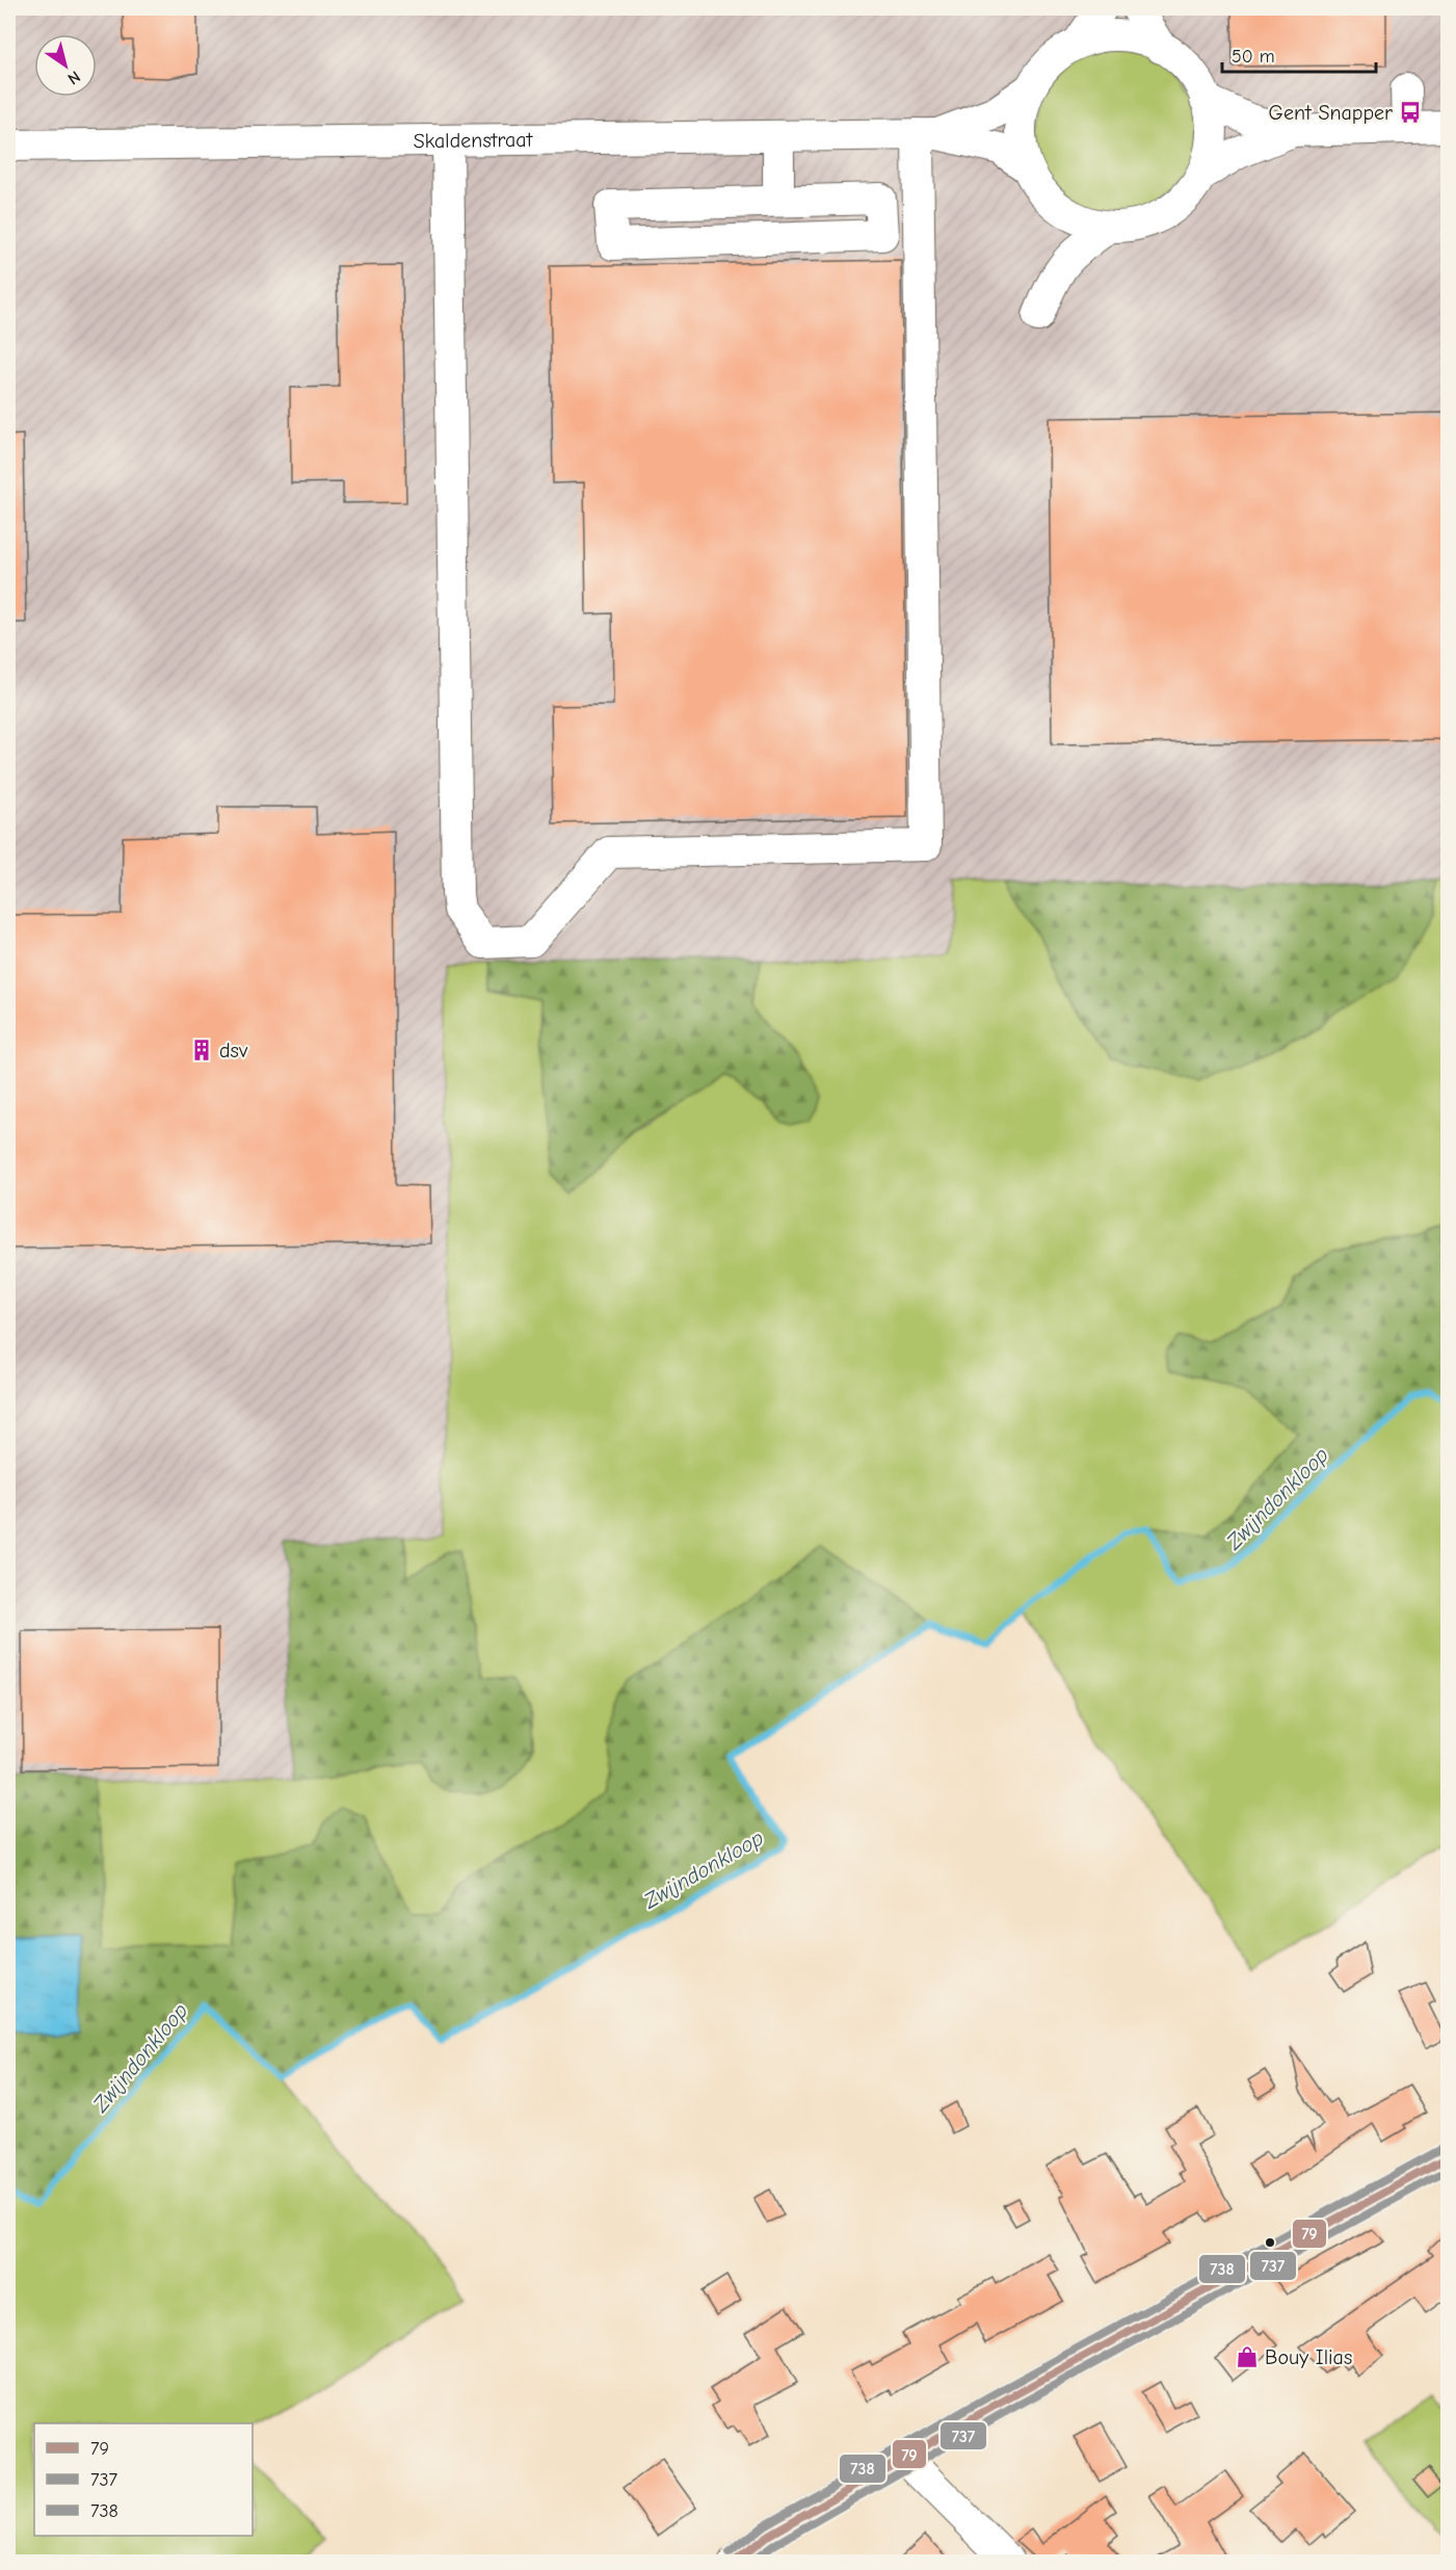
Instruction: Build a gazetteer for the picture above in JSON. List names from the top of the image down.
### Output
{
  "streets": {
    "street": ["Skaldenstraat"]
  },
  "water": ["Zwijndonkloop"],
  "places": {
    "bus stop": ["Gent Snapper"],
    "building": ["dsv"],
    "shop": ["Bouy Ilias"]
  },
  "lines": ["transit line 738", "transit line 79", "transit line 737"],
  "legend": ["79", "737", "738"],
  "scale_bar": "50 m",
  "north": "bottom right"
}
